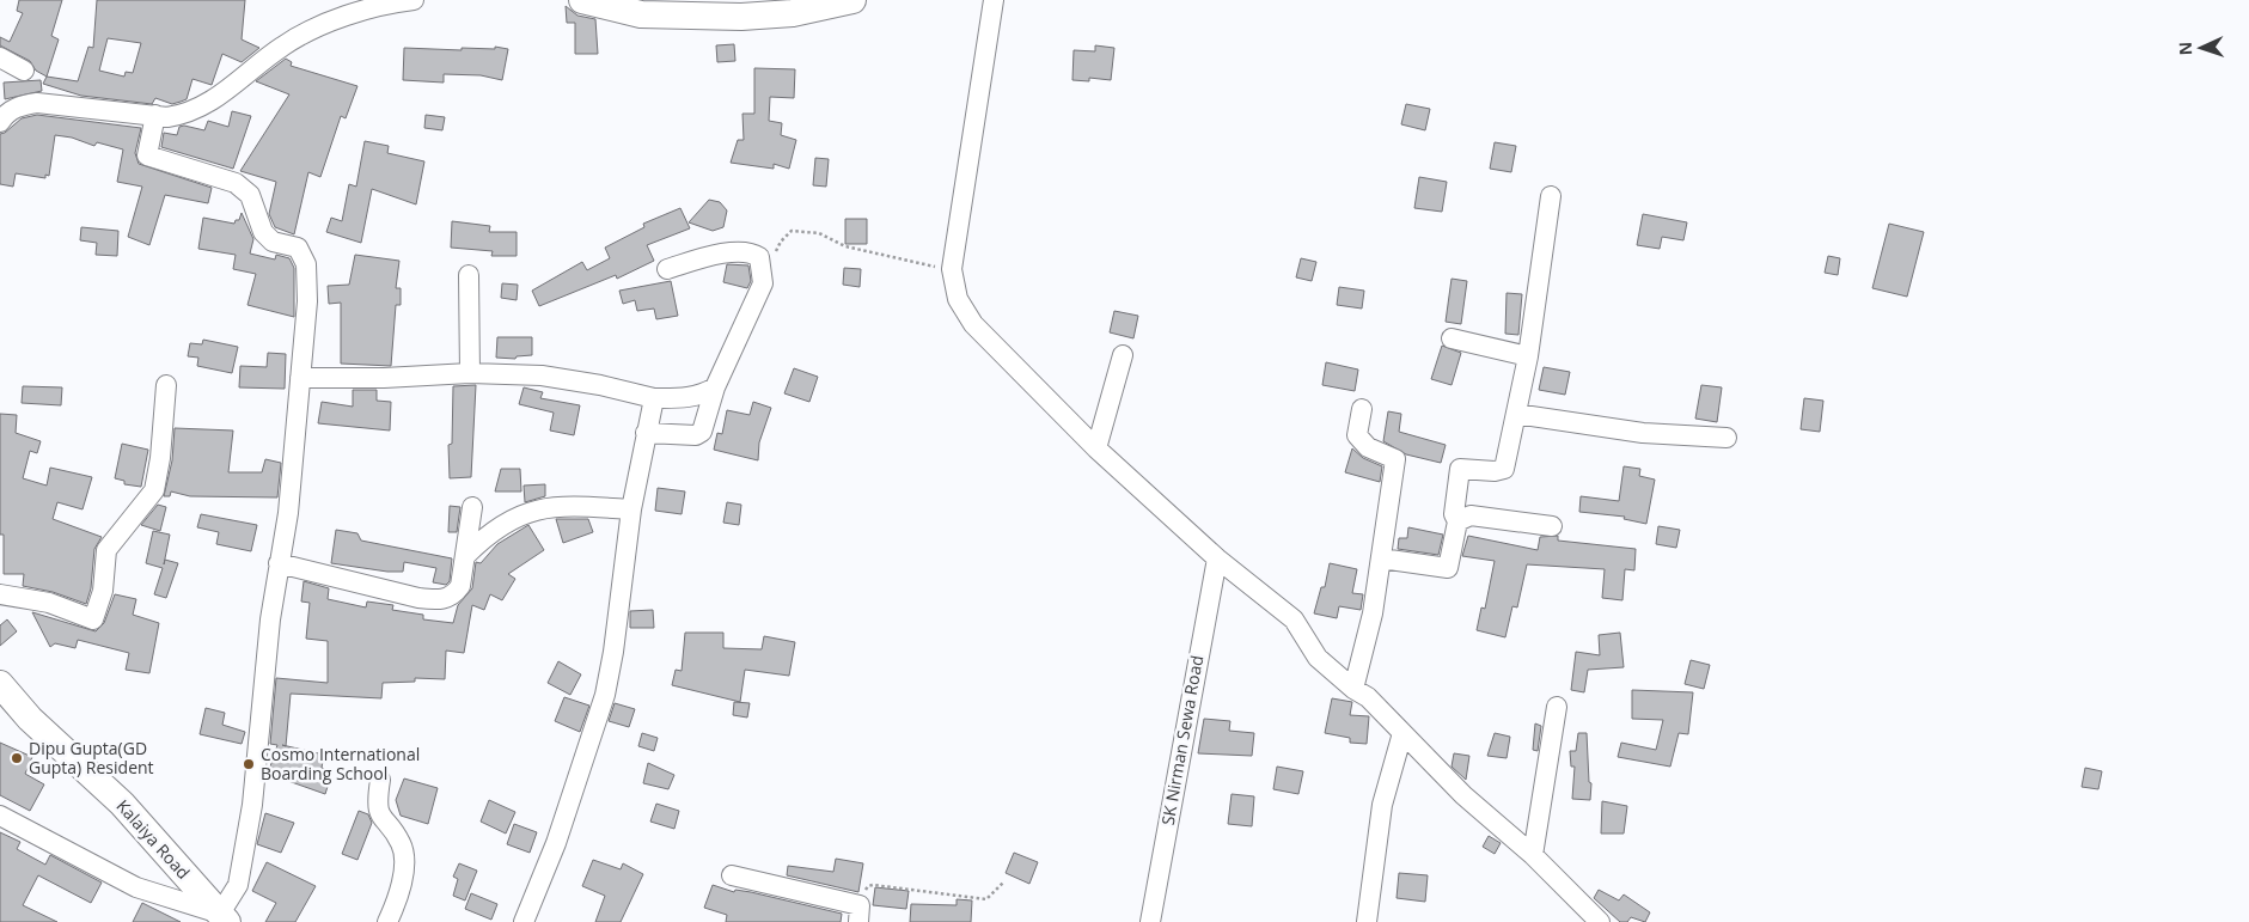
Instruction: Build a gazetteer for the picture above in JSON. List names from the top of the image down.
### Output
{
  "streets": {
    "main road": ["Kalaiya Road"],
    "street": ["SK Nirman Sewa Road"]
  },
  "places": ["Dipu Gupta(GD Gupta) Resident", "Cosmo International Boarding School"],
  "north": "left"
}
